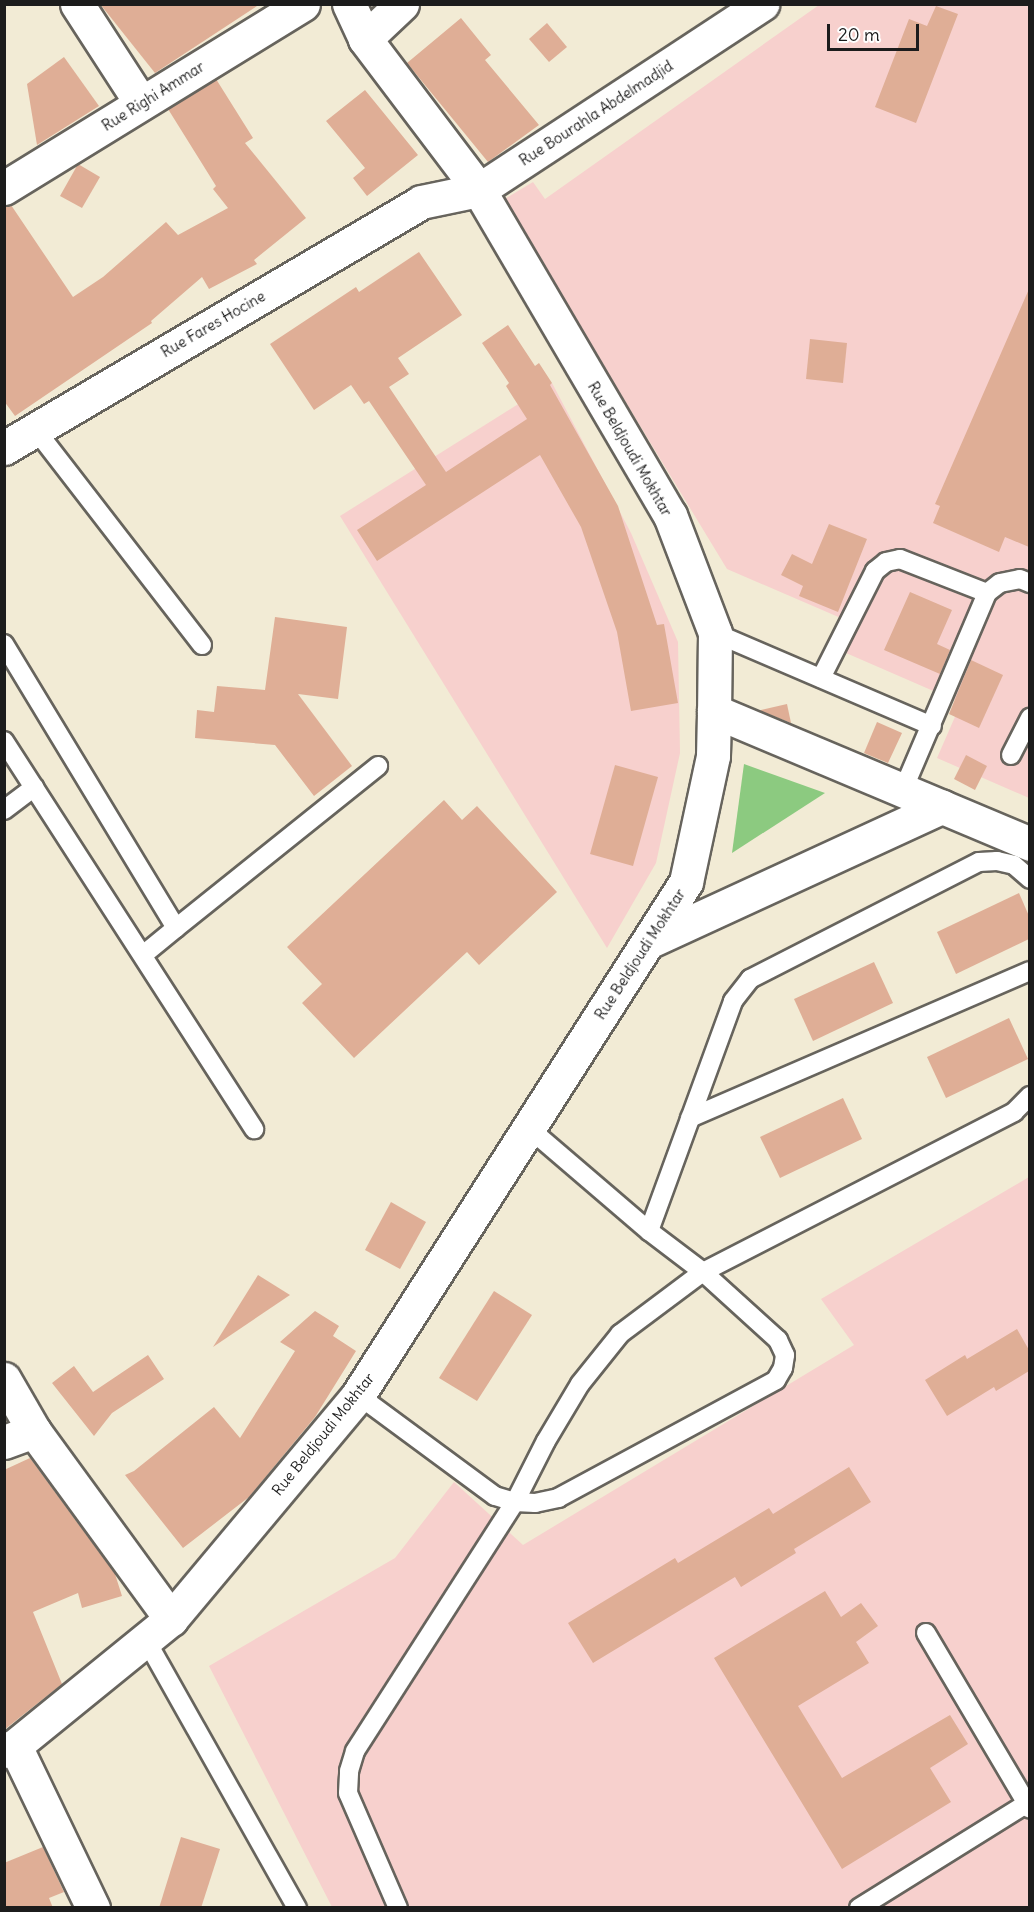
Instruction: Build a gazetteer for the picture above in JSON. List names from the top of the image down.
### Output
{
  "streets": {
    "street": [
      "Rue Righi Ammar",
      "Rue Bourahla Abdelmadjid",
      "Rue Fares Hocine",
      "Rue Beldjoudi Mokhtar"
    ]
  },
  "crossings": [
    ["Rue Bourahla Abdelmadjid", "Rue Fares Hocine"],
    ["Rue Bourahla Abdelmadjid", "Rue Beldjoudi Mokhtar"]
  ],
  "scale_bar": "20 m"
}
